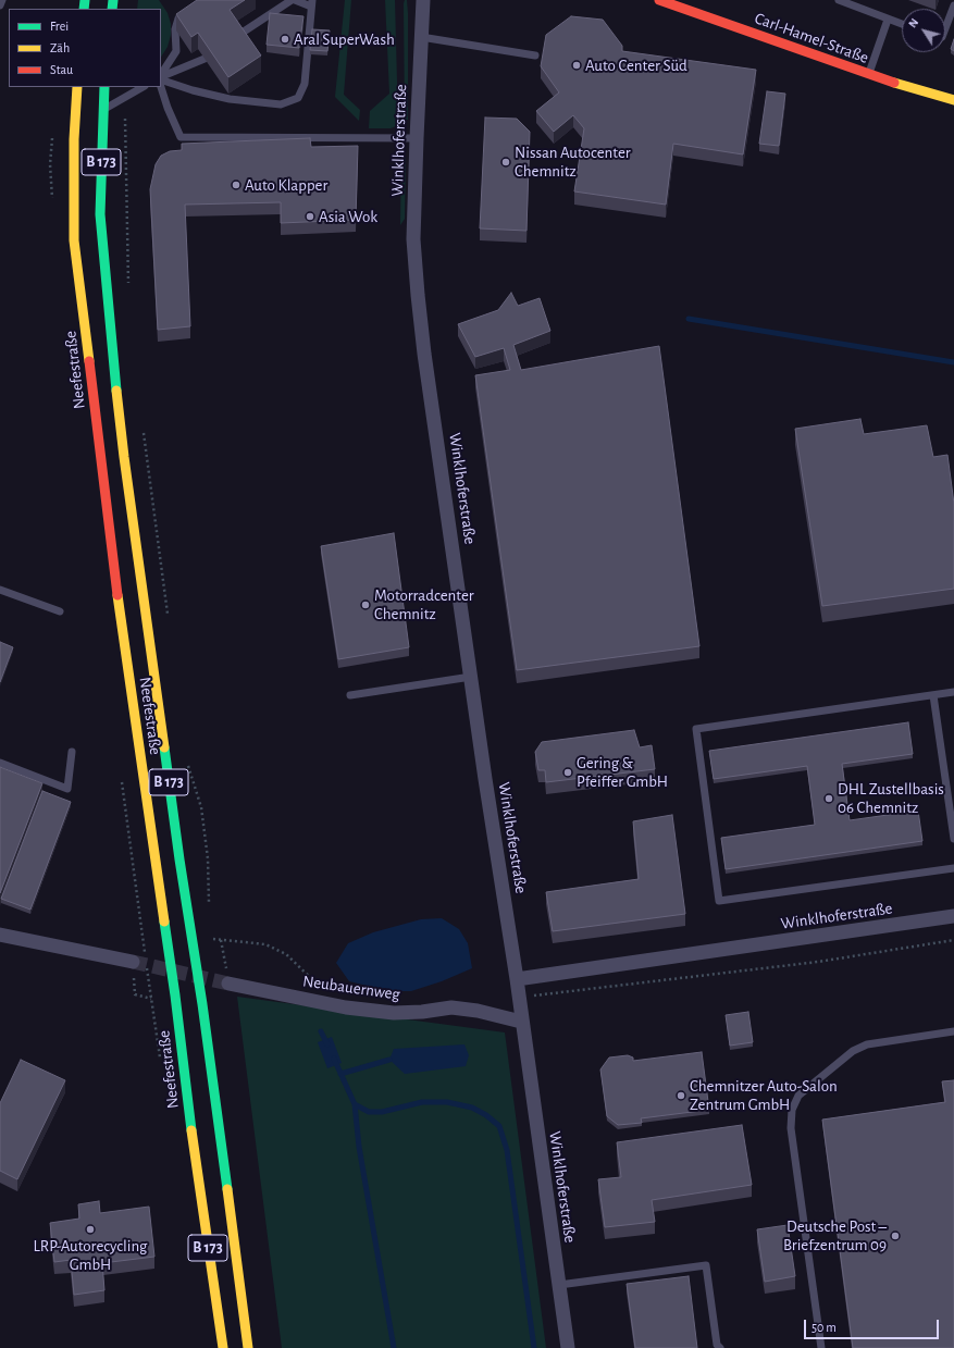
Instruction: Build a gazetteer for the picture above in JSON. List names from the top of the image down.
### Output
{
  "streets": {
    "main road": ["Carl-Hamel-Straße", "B 173", "Neefestraße"],
    "street": ["Winklhoferstraße", "Neubauernweg"]
  },
  "crossings": [
    ["Winklhoferstraße", "Neubauernweg"]
  ],
  "places": [
    "Aral SuperWash",
    "Auto Center Süd",
    "Nissan Autocenter Chemnitz",
    "Auto Klapper",
    "Asia Wok",
    "Motorradcenter Chemnitz",
    "Gering & Pfeiffer GmbH",
    "DHL Zustellbasis 06 Chemnitz",
    "Chemnitzer Auto-Salon Zentrum GmbH",
    "LRP-Autorecycling GmbH",
    "Deutsche Post – Briefzentrum 09"
  ],
  "legend": ["Frei", "Zäh", "Stau"],
  "scale_bar": "50 m",
  "north": "top left"
}
